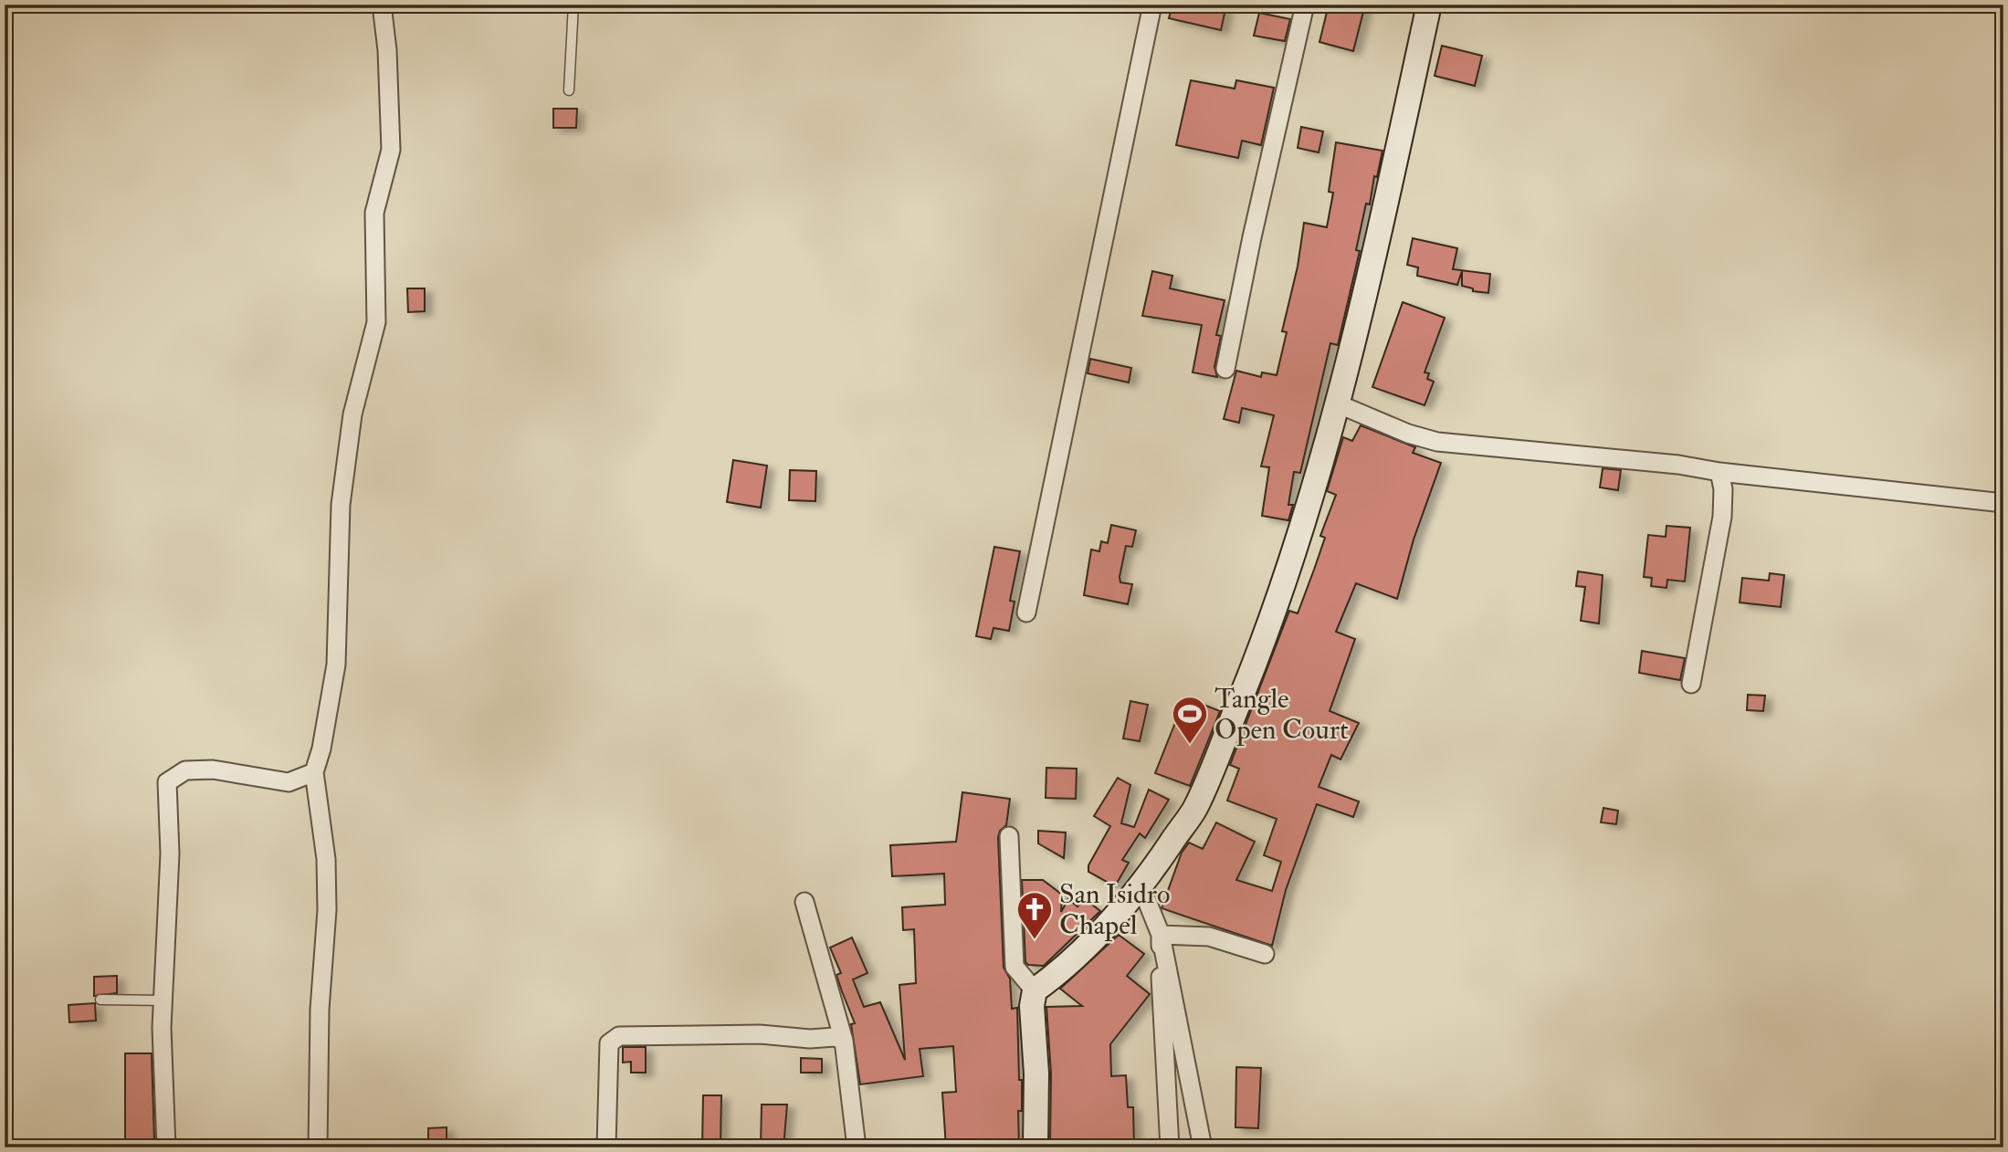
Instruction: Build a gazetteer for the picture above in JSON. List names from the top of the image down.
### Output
{
  "places": {
    "sports": ["Tangle Open Court"],
    "church": ["San Isidro Chapel"]
  }
}
